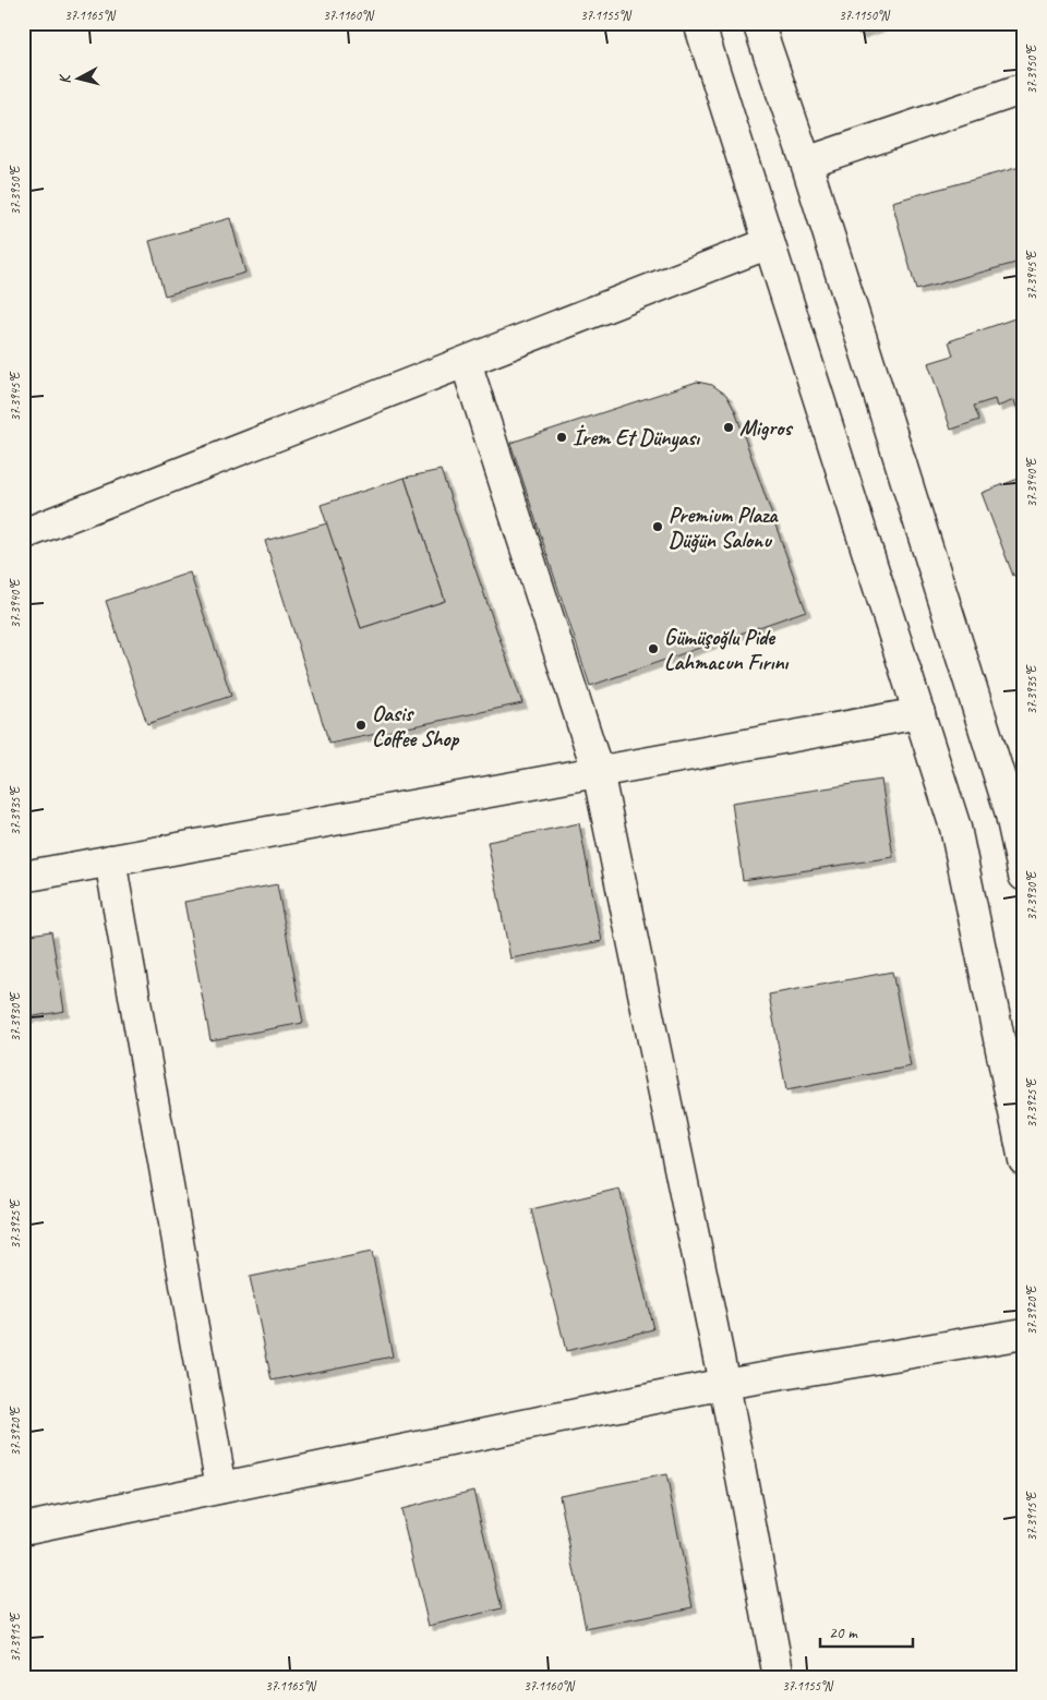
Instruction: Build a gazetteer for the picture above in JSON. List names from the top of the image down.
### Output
{
  "places": [
    "Migros",
    "İrem Et Dünyası",
    "Premium Plaza Düğün Salonu",
    "Gümüşoğlu Pide Lahmacun Fırını",
    "Oasis Coffee Shop"
  ],
  "scale_bar": "20 m",
  "north": "left",
  "coordinates": [
    "37.1165°N",
    "37.1160°N",
    "37.1155°N",
    "37.1150°N",
    "37.3950°E",
    "37.3945°E",
    "37.3940°E",
    "37.3935°E",
    "37.3930°E",
    "37.3925°E",
    "37.3920°E",
    "37.3915°E"
  ]
}
